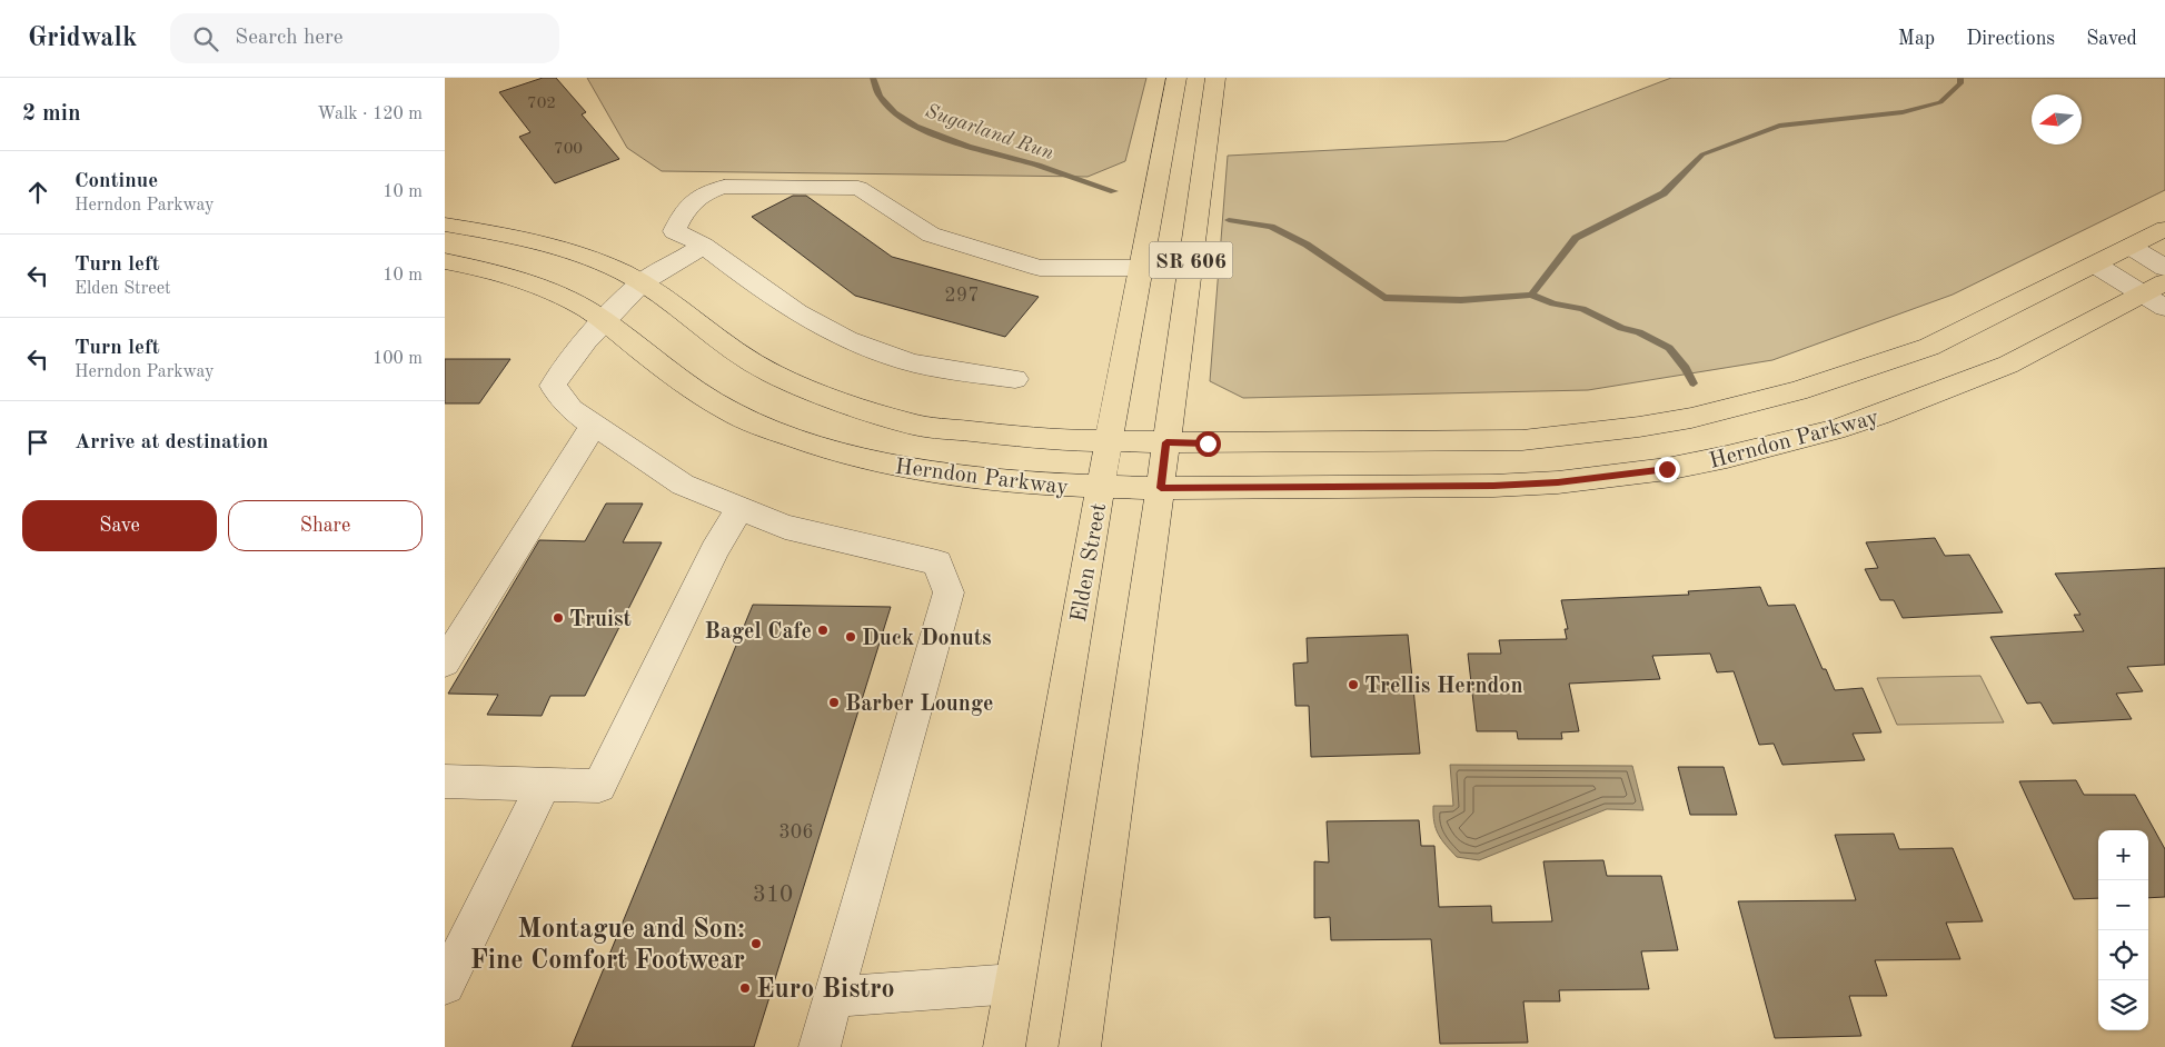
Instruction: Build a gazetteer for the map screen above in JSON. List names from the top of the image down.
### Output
{
  "streets": {
    "main road": ["SR 606", "Herndon Parkway", "Elden Street"]
  },
  "crossings": [
    ["SR 606", "Herndon Parkway"],
    ["Herndon Parkway", "Elden Street"]
  ],
  "water": ["Sugarland Run"],
  "places": [
    "Truist",
    "Bagel Cafe",
    "Duck Donuts",
    "Trellis Herndon",
    "Barber Lounge",
    "Montague and Son: Fine Comfort Footwear",
    "Euro Bistro"
  ],
  "house_numbers": [
    "702",
    "700",
    "297",
    "306",
    "310"
  ],
  "north": "left",
  "page": {
    "header": "Gridwalk",
    "search": "Search here",
    "nav": ["Map", "Directions", "Saved"],
    "heading": ["2 min", "Walk · 120 m"],
    "list": [
      ["Continue", "Herndon Parkway", "10 m"],
      ["Turn left", "Elden Street", "10 m"],
      ["Turn left", "Herndon Parkway", "100 m"],
      "Arrive at destination"
    ],
    "buttons": ["Save", "Share"],
    "map_buttons": ["+", "−"]
  }
}
